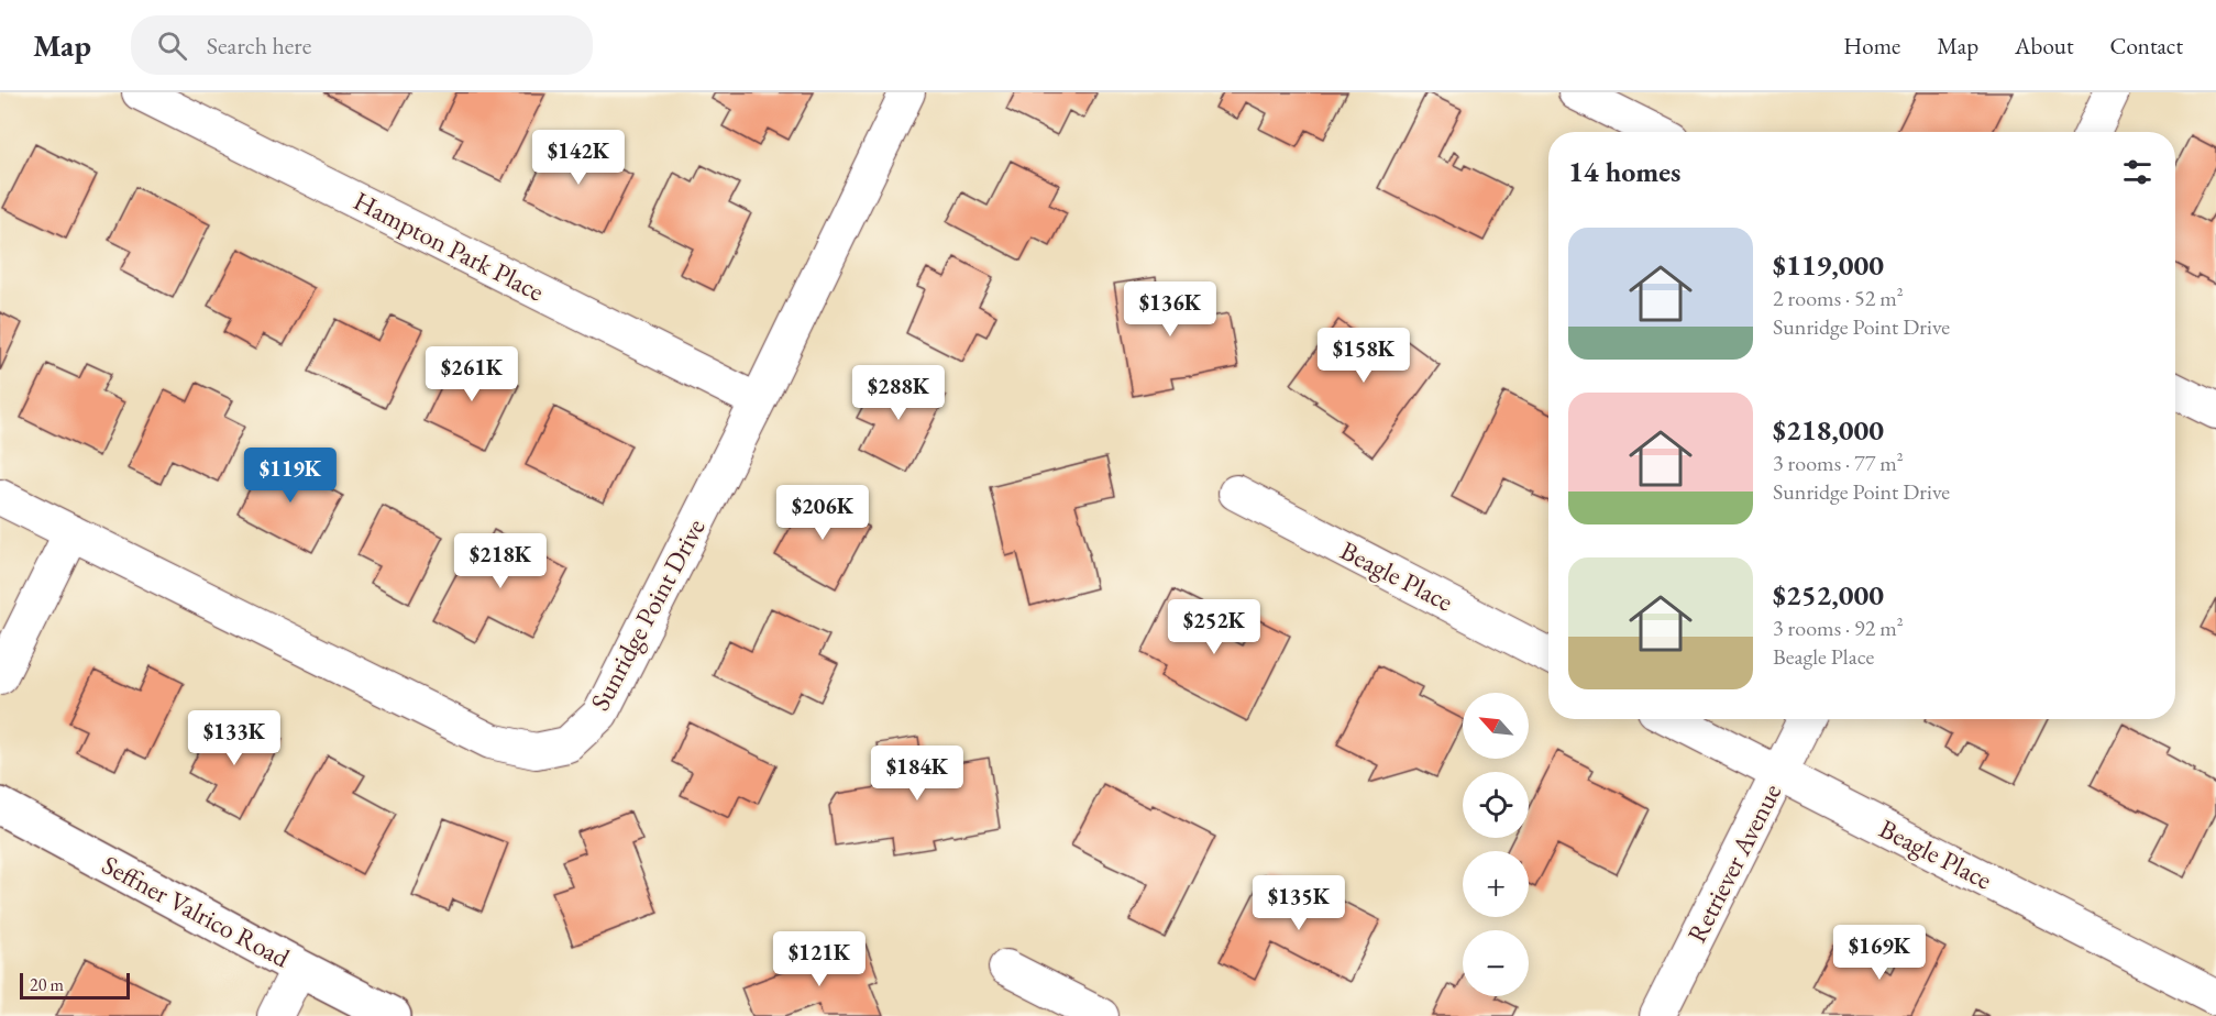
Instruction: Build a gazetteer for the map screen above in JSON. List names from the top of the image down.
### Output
{
  "streets": {
    "street": [
      "Hampton Park Place",
      "Beagle Place",
      "Sunridge Point Drive",
      "Retriever Avenue",
      "Seffner Valrico Road"
    ]
  },
  "crossings": [
    ["Hampton Park Place", "Sunridge Point Drive"],
    ["Beagle Place", "Retriever Avenue"]
  ],
  "scale_bar": "20 m",
  "north": "top left",
  "page": {
    "header": "Map",
    "search": "Search here",
    "nav": [
      "Home",
      "Map",
      "About",
      "Contact"
    ],
    "price": [
      "$142K",
      "$136K",
      "$158K",
      "$261K",
      "$288K",
      "$119K",
      "$206K",
      "$218K",
      "$252K",
      "$133K",
      "$184K",
      "$135K",
      "$169K",
      "$121K"
    ],
    "heading": "14 homes",
    "list": [
      {
        "name": "$119,000",
        "note": "2 rooms · 52 m² · Sunridge Point Drive"
      },
      {
        "name": "$218,000",
        "note": "3 rooms · 77 m² · Sunridge Point Drive"
      },
      {
        "name": "$252,000",
        "note": "3 rooms · 92 m² · Beagle Place"
      }
    ],
    "map_buttons": ["+", "−"],
    "scale": "20 m"
  }
}
